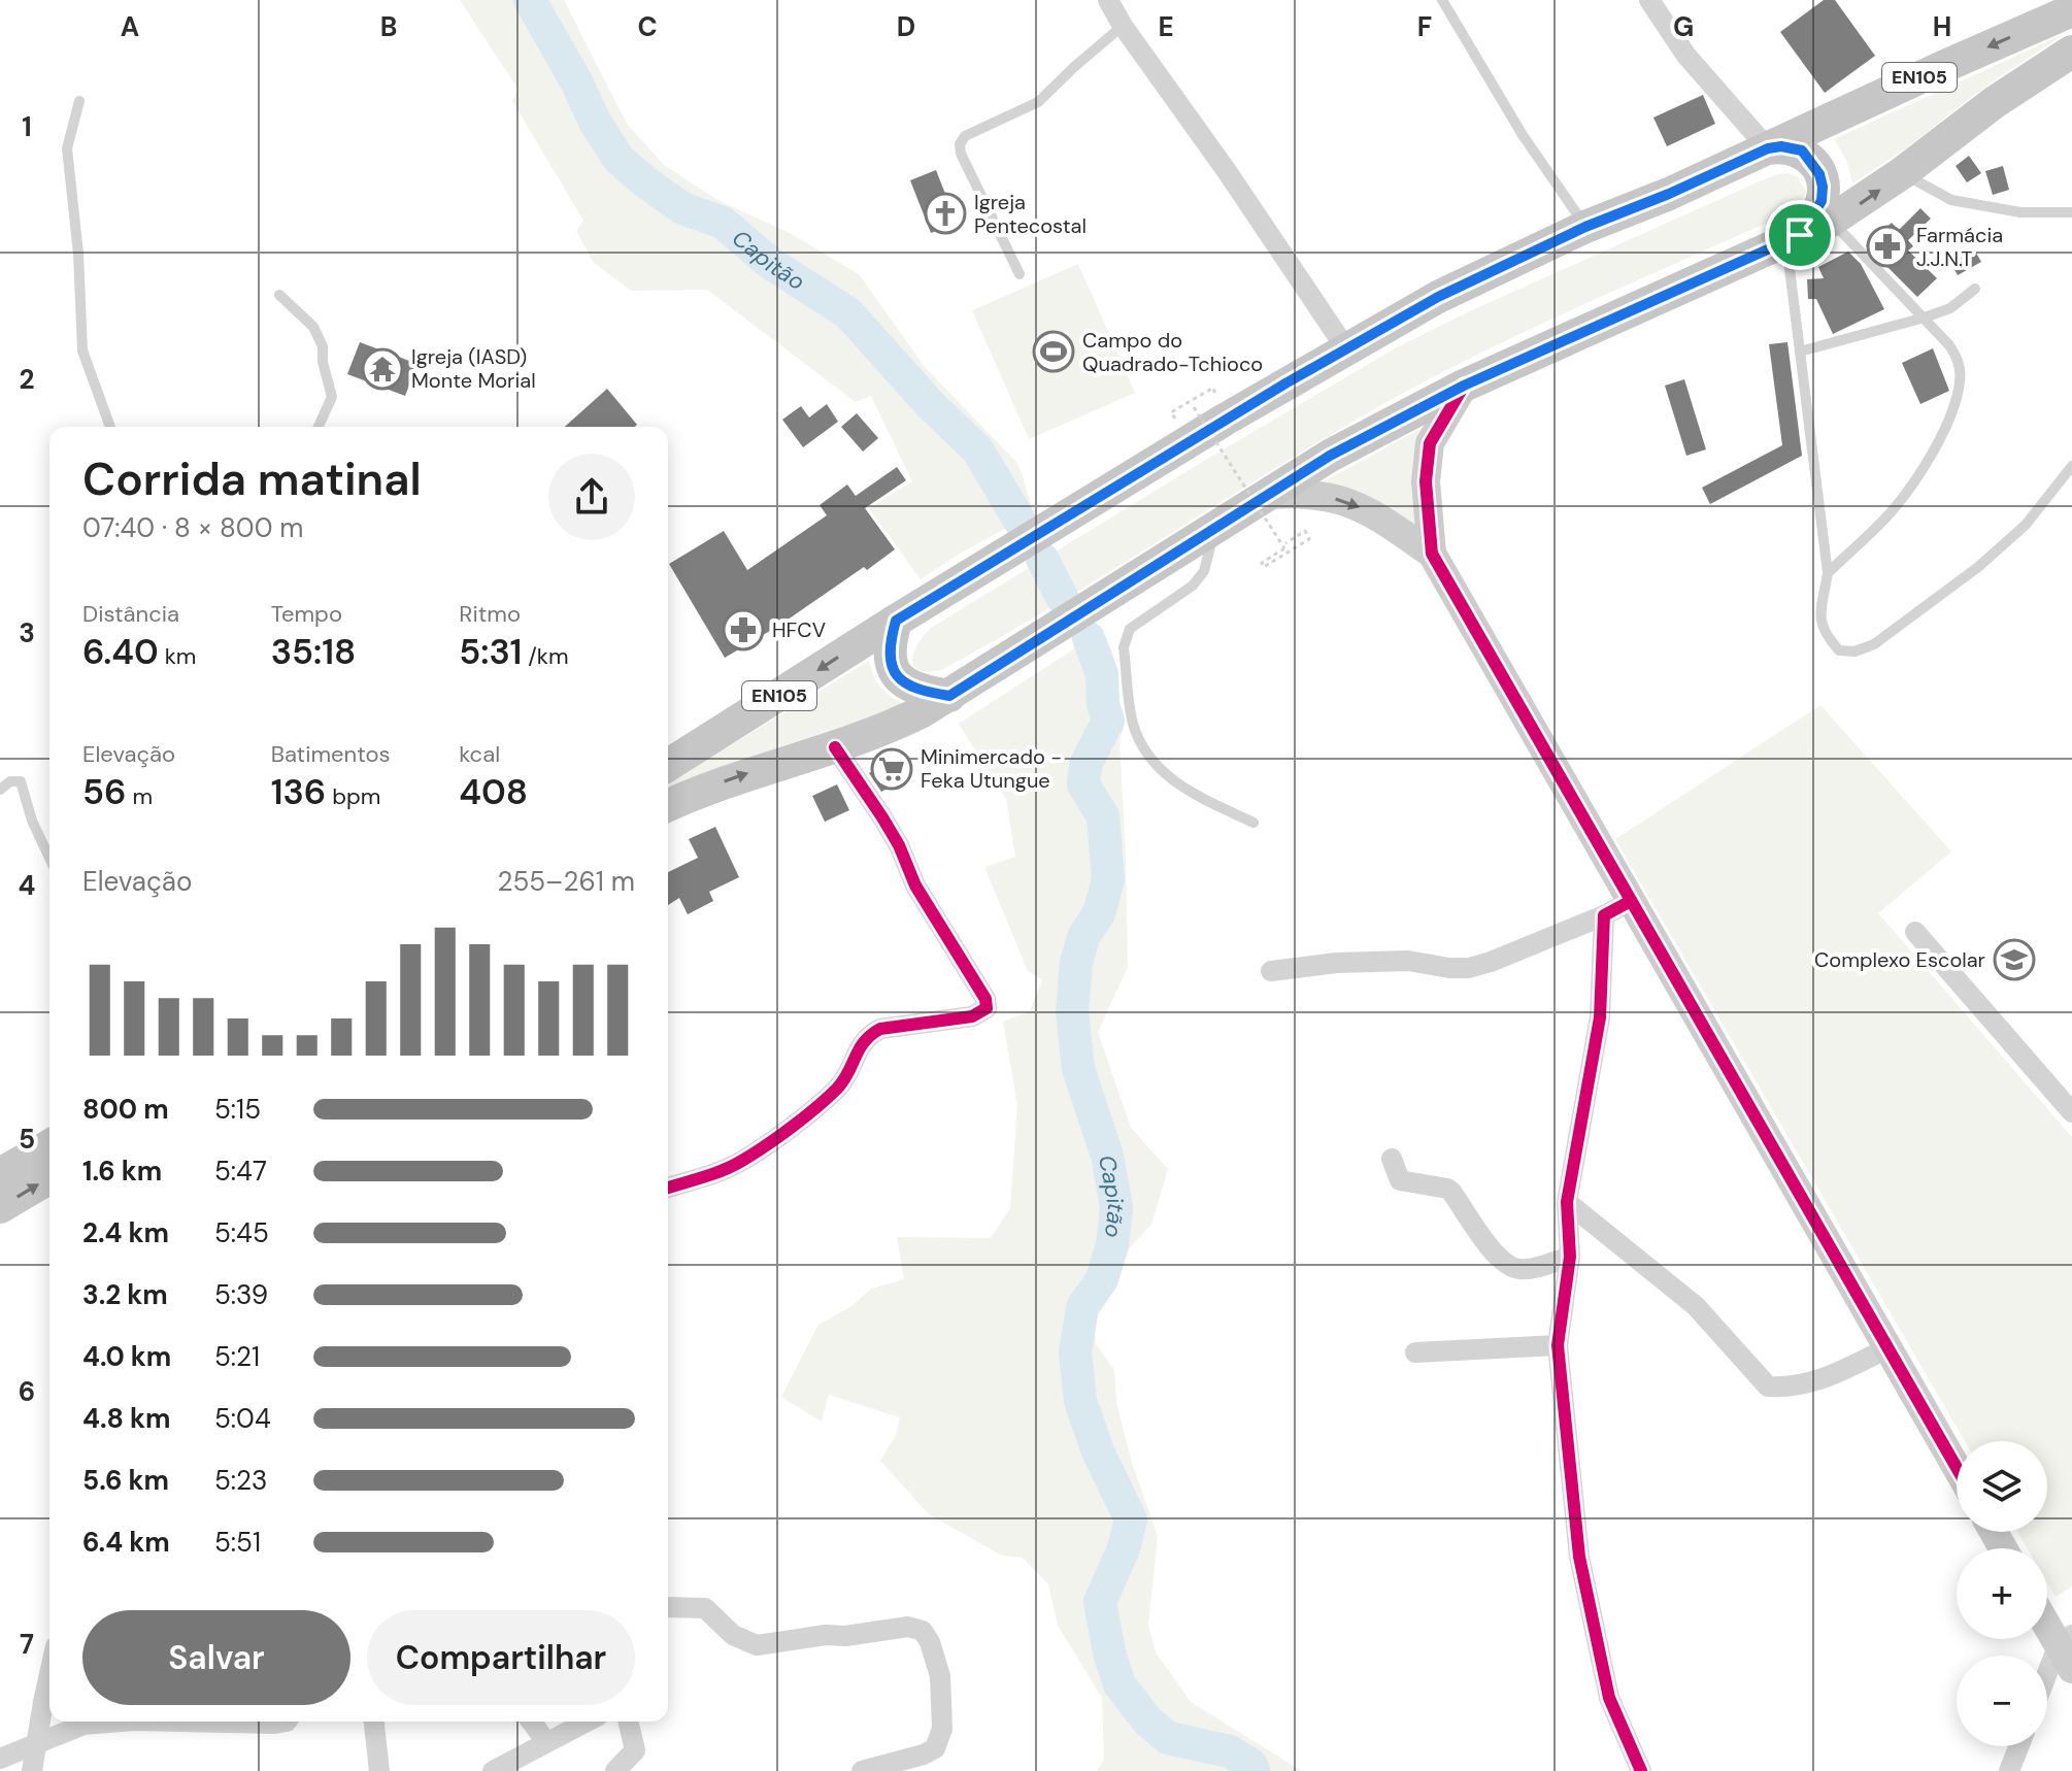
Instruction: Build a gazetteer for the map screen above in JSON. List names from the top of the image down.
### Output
{
  "streets": {
    "main road": ["EN105"]
  },
  "water": ["Capitão"],
  "places": {
    "church": ["Igreja Pentecostal"],
    "pharmacy": ["Farmácia J.J.N.T", "HFCV"],
    "sports": ["Campo do Quadrado-Tchioco"],
    "temple": ["Igreja (IASD) Monte Morial"],
    "supermarket": ["Minimercado - Feka Utungue"],
    "school or university": ["Complexo Escolar"]
  },
  "page": {
    "heading": ["Corrida matinal", "07:40 · 8 × 800 m"],
    "stats": [
      ["Distância", "6.40 km"],
      ["Tempo", "35:18"],
      ["Ritmo", "5:31 /km"],
      ["Elevação", "56 m"],
      ["Batimentos", "136 bpm"],
      ["kcal", "408"]
    ],
    "chart": ["Elevação", "255–261 m"],
    "list": [
      {
        "name": "800 m",
        "note": "5:15"
      },
      {
        "name": "1.6 km",
        "note": "5:47"
      },
      {
        "name": "2.4 km",
        "note": "5:45"
      },
      {
        "name": "3.2 km",
        "note": "5:39"
      },
      {
        "name": "4.0 km",
        "note": "5:21"
      },
      {
        "name": "4.8 km",
        "note": "5:04"
      },
      {
        "name": "5.6 km",
        "note": "5:23"
      },
      {
        "name": "6.4 km",
        "note": "5:51"
      }
    ],
    "map_buttons": ["+", "−"],
    "buttons": ["Salvar", "Compartilhar"]
  },
  "grid": {
    "columns": [
      "A",
      "B",
      "C",
      "D",
      "E",
      "F",
      "G",
      "H"
    ],
    "rows": [
      "1",
      "2",
      "3",
      "4",
      "5",
      "6",
      "7"
    ]
  }
}
